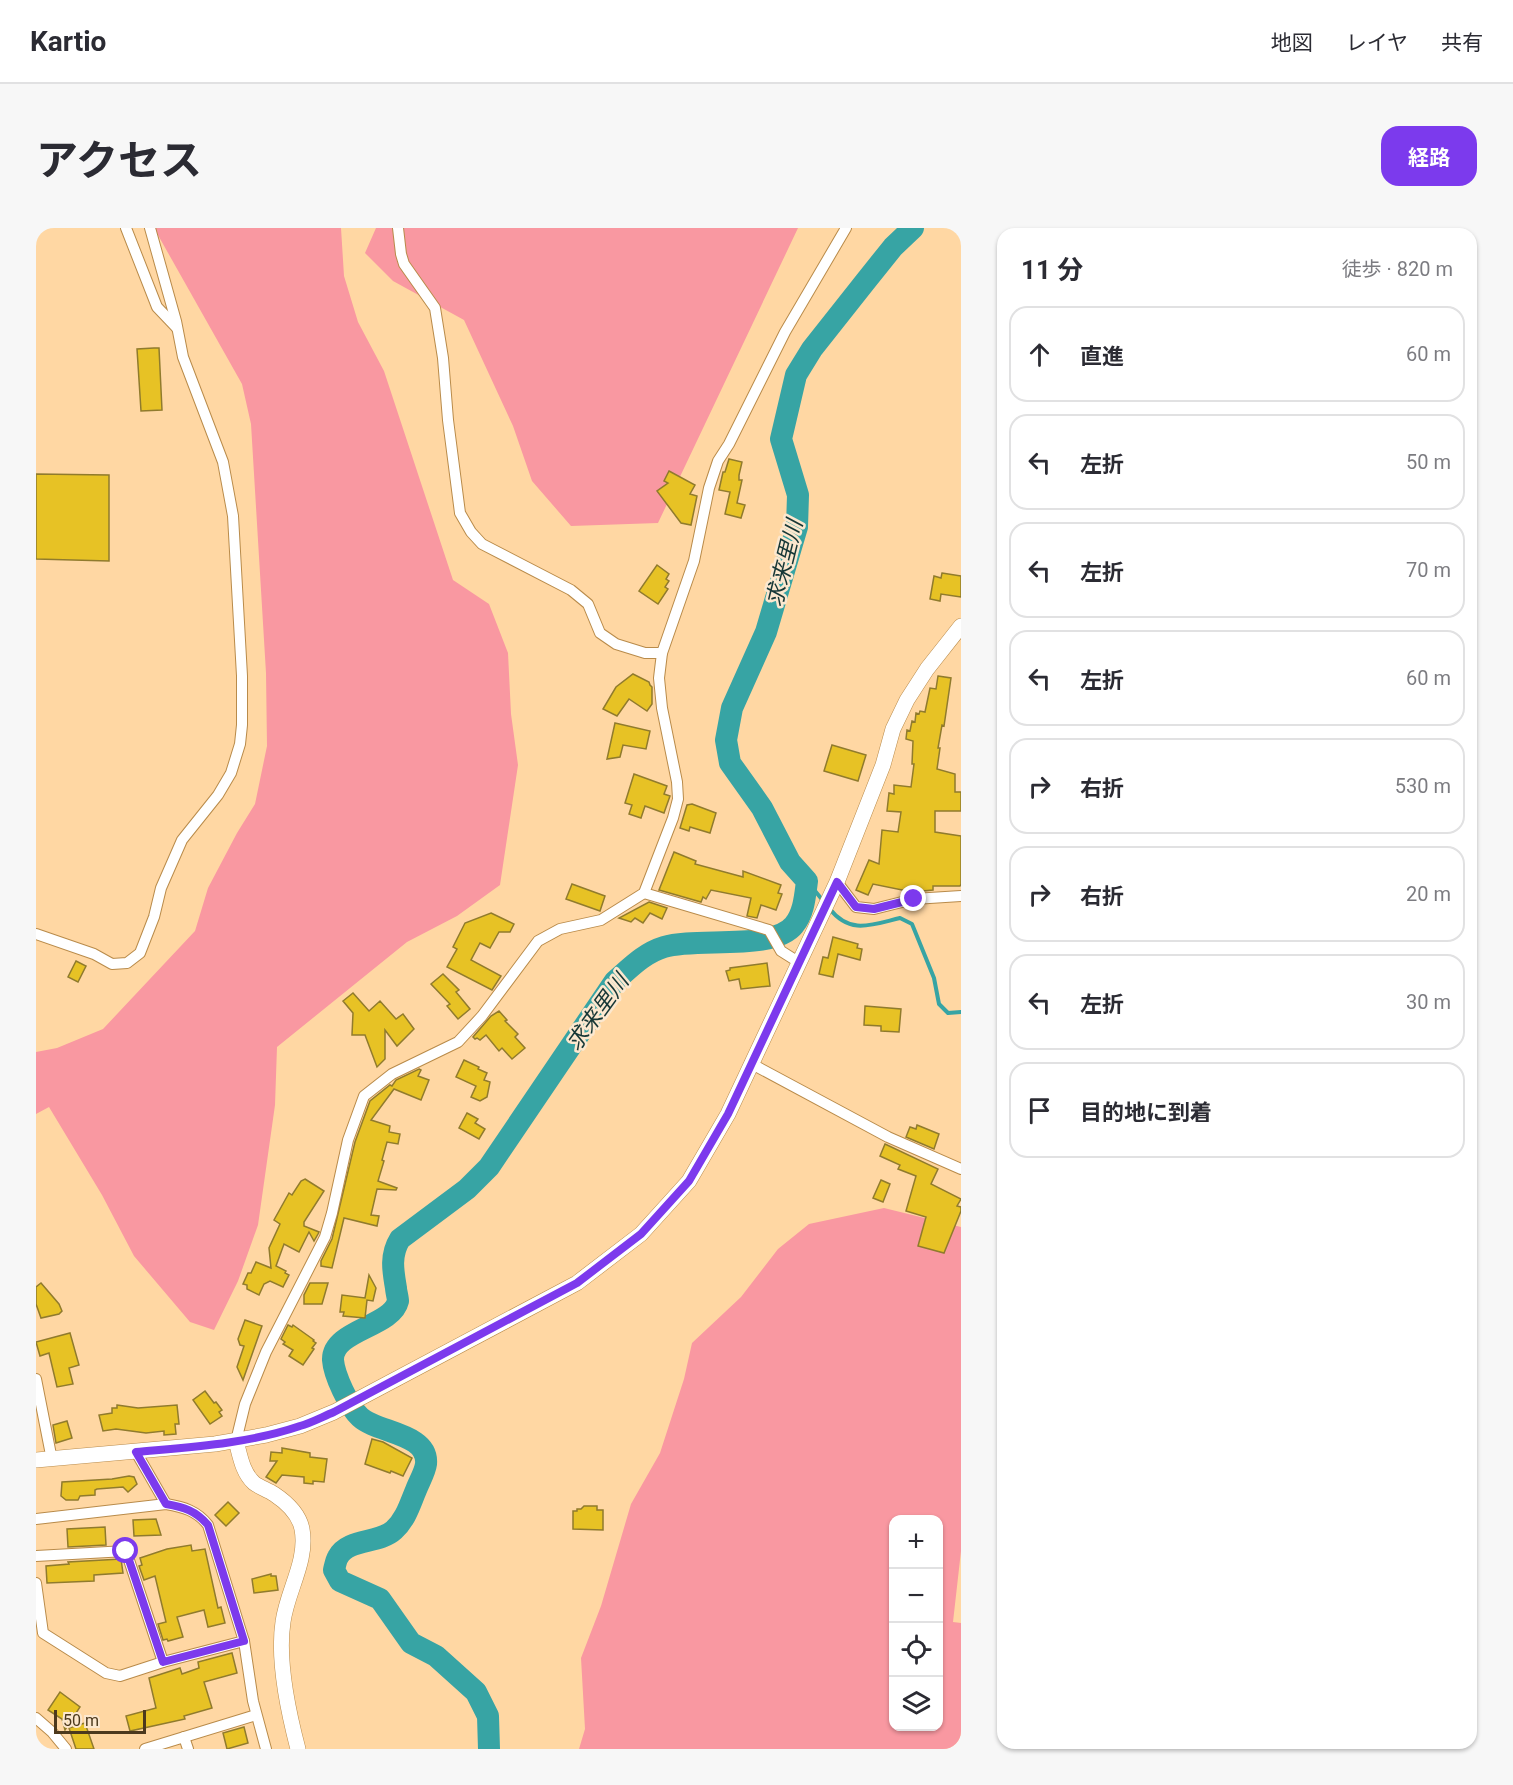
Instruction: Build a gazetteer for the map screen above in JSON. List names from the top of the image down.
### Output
{
  "water": ["求来里川"],
  "scale_bar": "50 m",
  "page": {
    "header": "Kartio",
    "nav": ["地図", "レイヤ", "共有"],
    "title": "アクセス",
    "buttons": "経路",
    "heading": ["11 分", "徒歩 · 820 m"],
    "list": [
      ["直進", "60 m"],
      ["左折", "50 m"],
      ["左折", "70 m"],
      ["左折", "60 m"],
      ["右折", "530 m"],
      ["右折", "20 m"],
      ["左折", "30 m"],
      "目的地に到着"
    ],
    "map_buttons": ["+", "−"],
    "scale": "50 m"
  }
}
